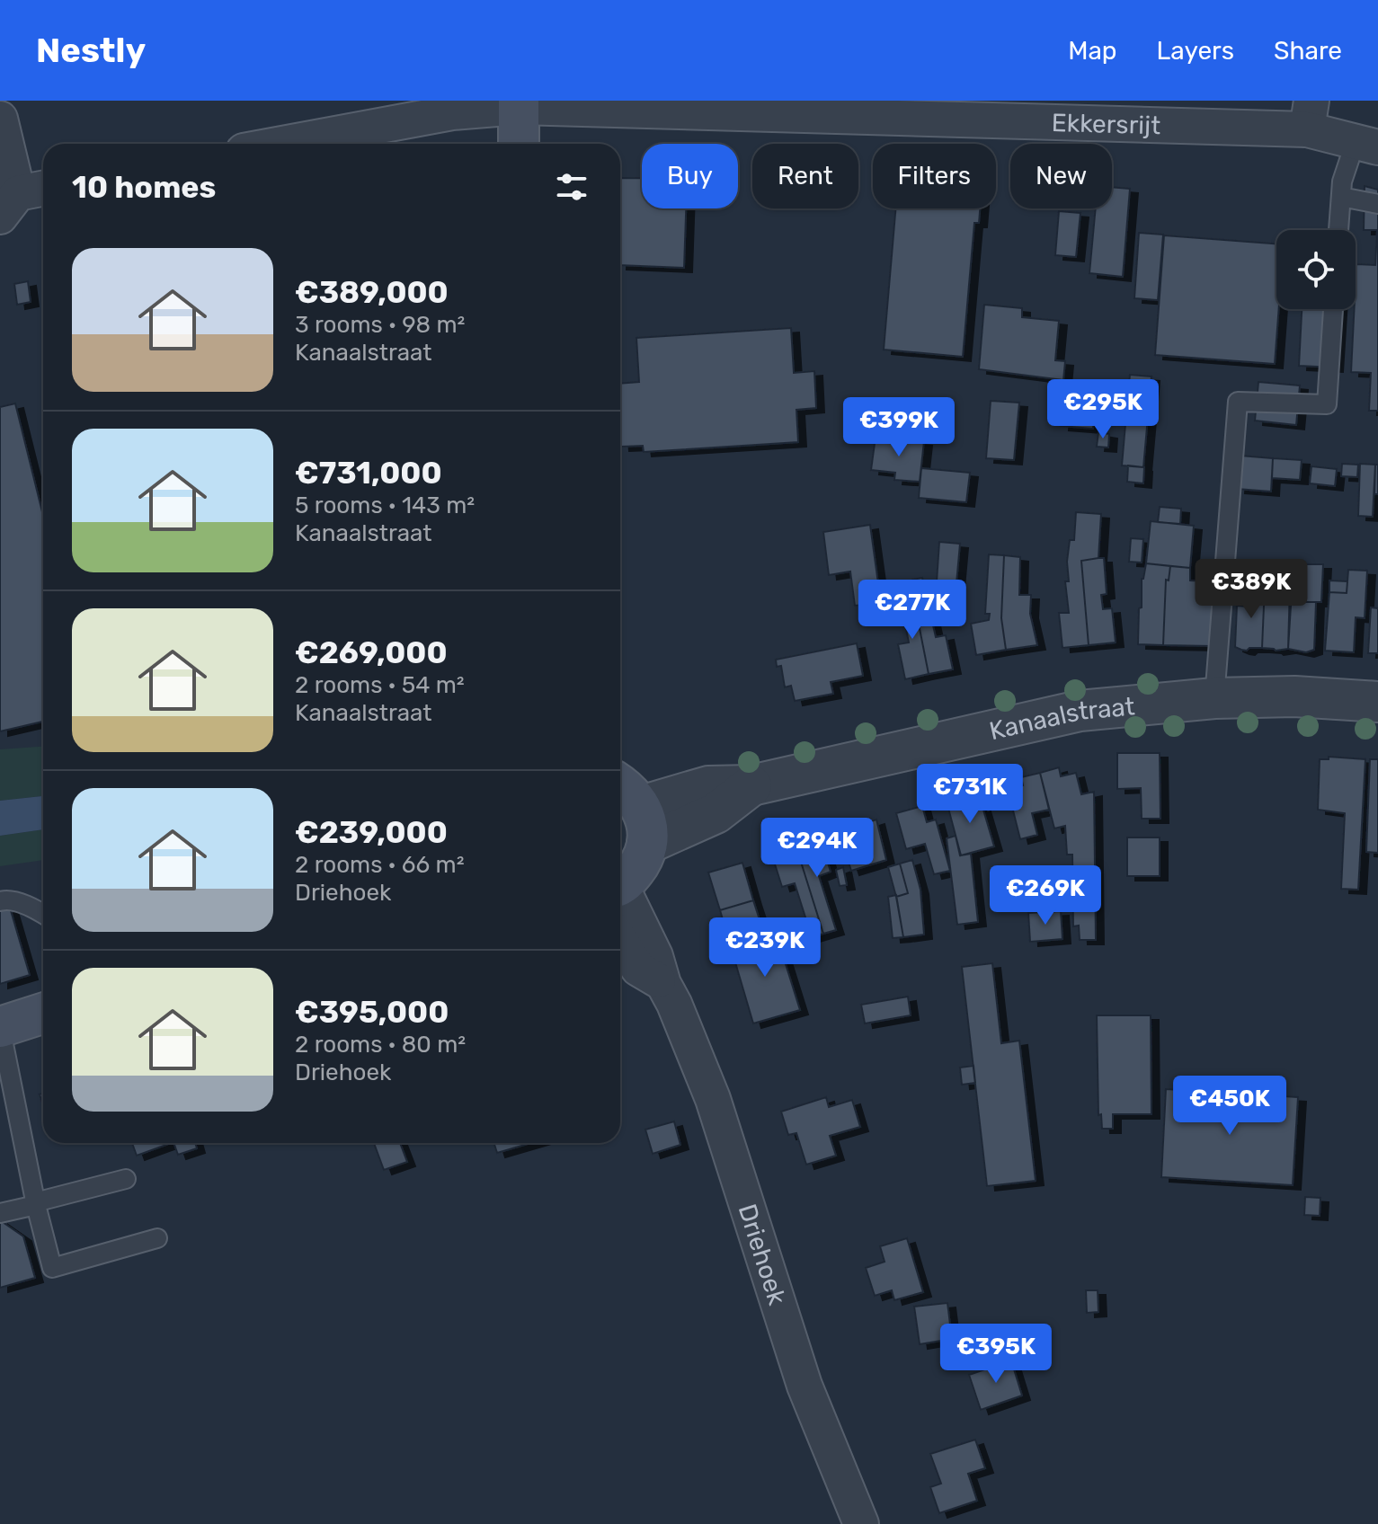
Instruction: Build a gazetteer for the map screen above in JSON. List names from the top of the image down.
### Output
{
  "streets": {
    "street": ["Ekkersrijt", "Kanaalstraat", "Driehoek"]
  },
  "page": {
    "header": "Nestly",
    "nav": ["Map", "Layers", "Share"],
    "chip": [
      "Buy",
      "Rent",
      "Filters",
      "New"
    ],
    "heading": "10 homes",
    "list": [
      {
        "name": "€389,000",
        "note": "3 rooms · 98 m² · Kanaalstraat"
      },
      {
        "name": "€731,000",
        "note": "5 rooms · 143 m² · Kanaalstraat"
      },
      {
        "name": "€269,000",
        "note": "2 rooms · 54 m² · Kanaalstraat"
      },
      {
        "name": "€239,000",
        "note": "2 rooms · 66 m² · Driehoek"
      },
      {
        "name": "€395,000",
        "note": "2 rooms · 80 m² · Driehoek"
      }
    ],
    "price": [
      "€295K",
      "€399K",
      "€389K",
      "€277K",
      "€731K",
      "€294K",
      "€269K",
      "€239K",
      "€450K",
      "€395K"
    ]
  }
}
